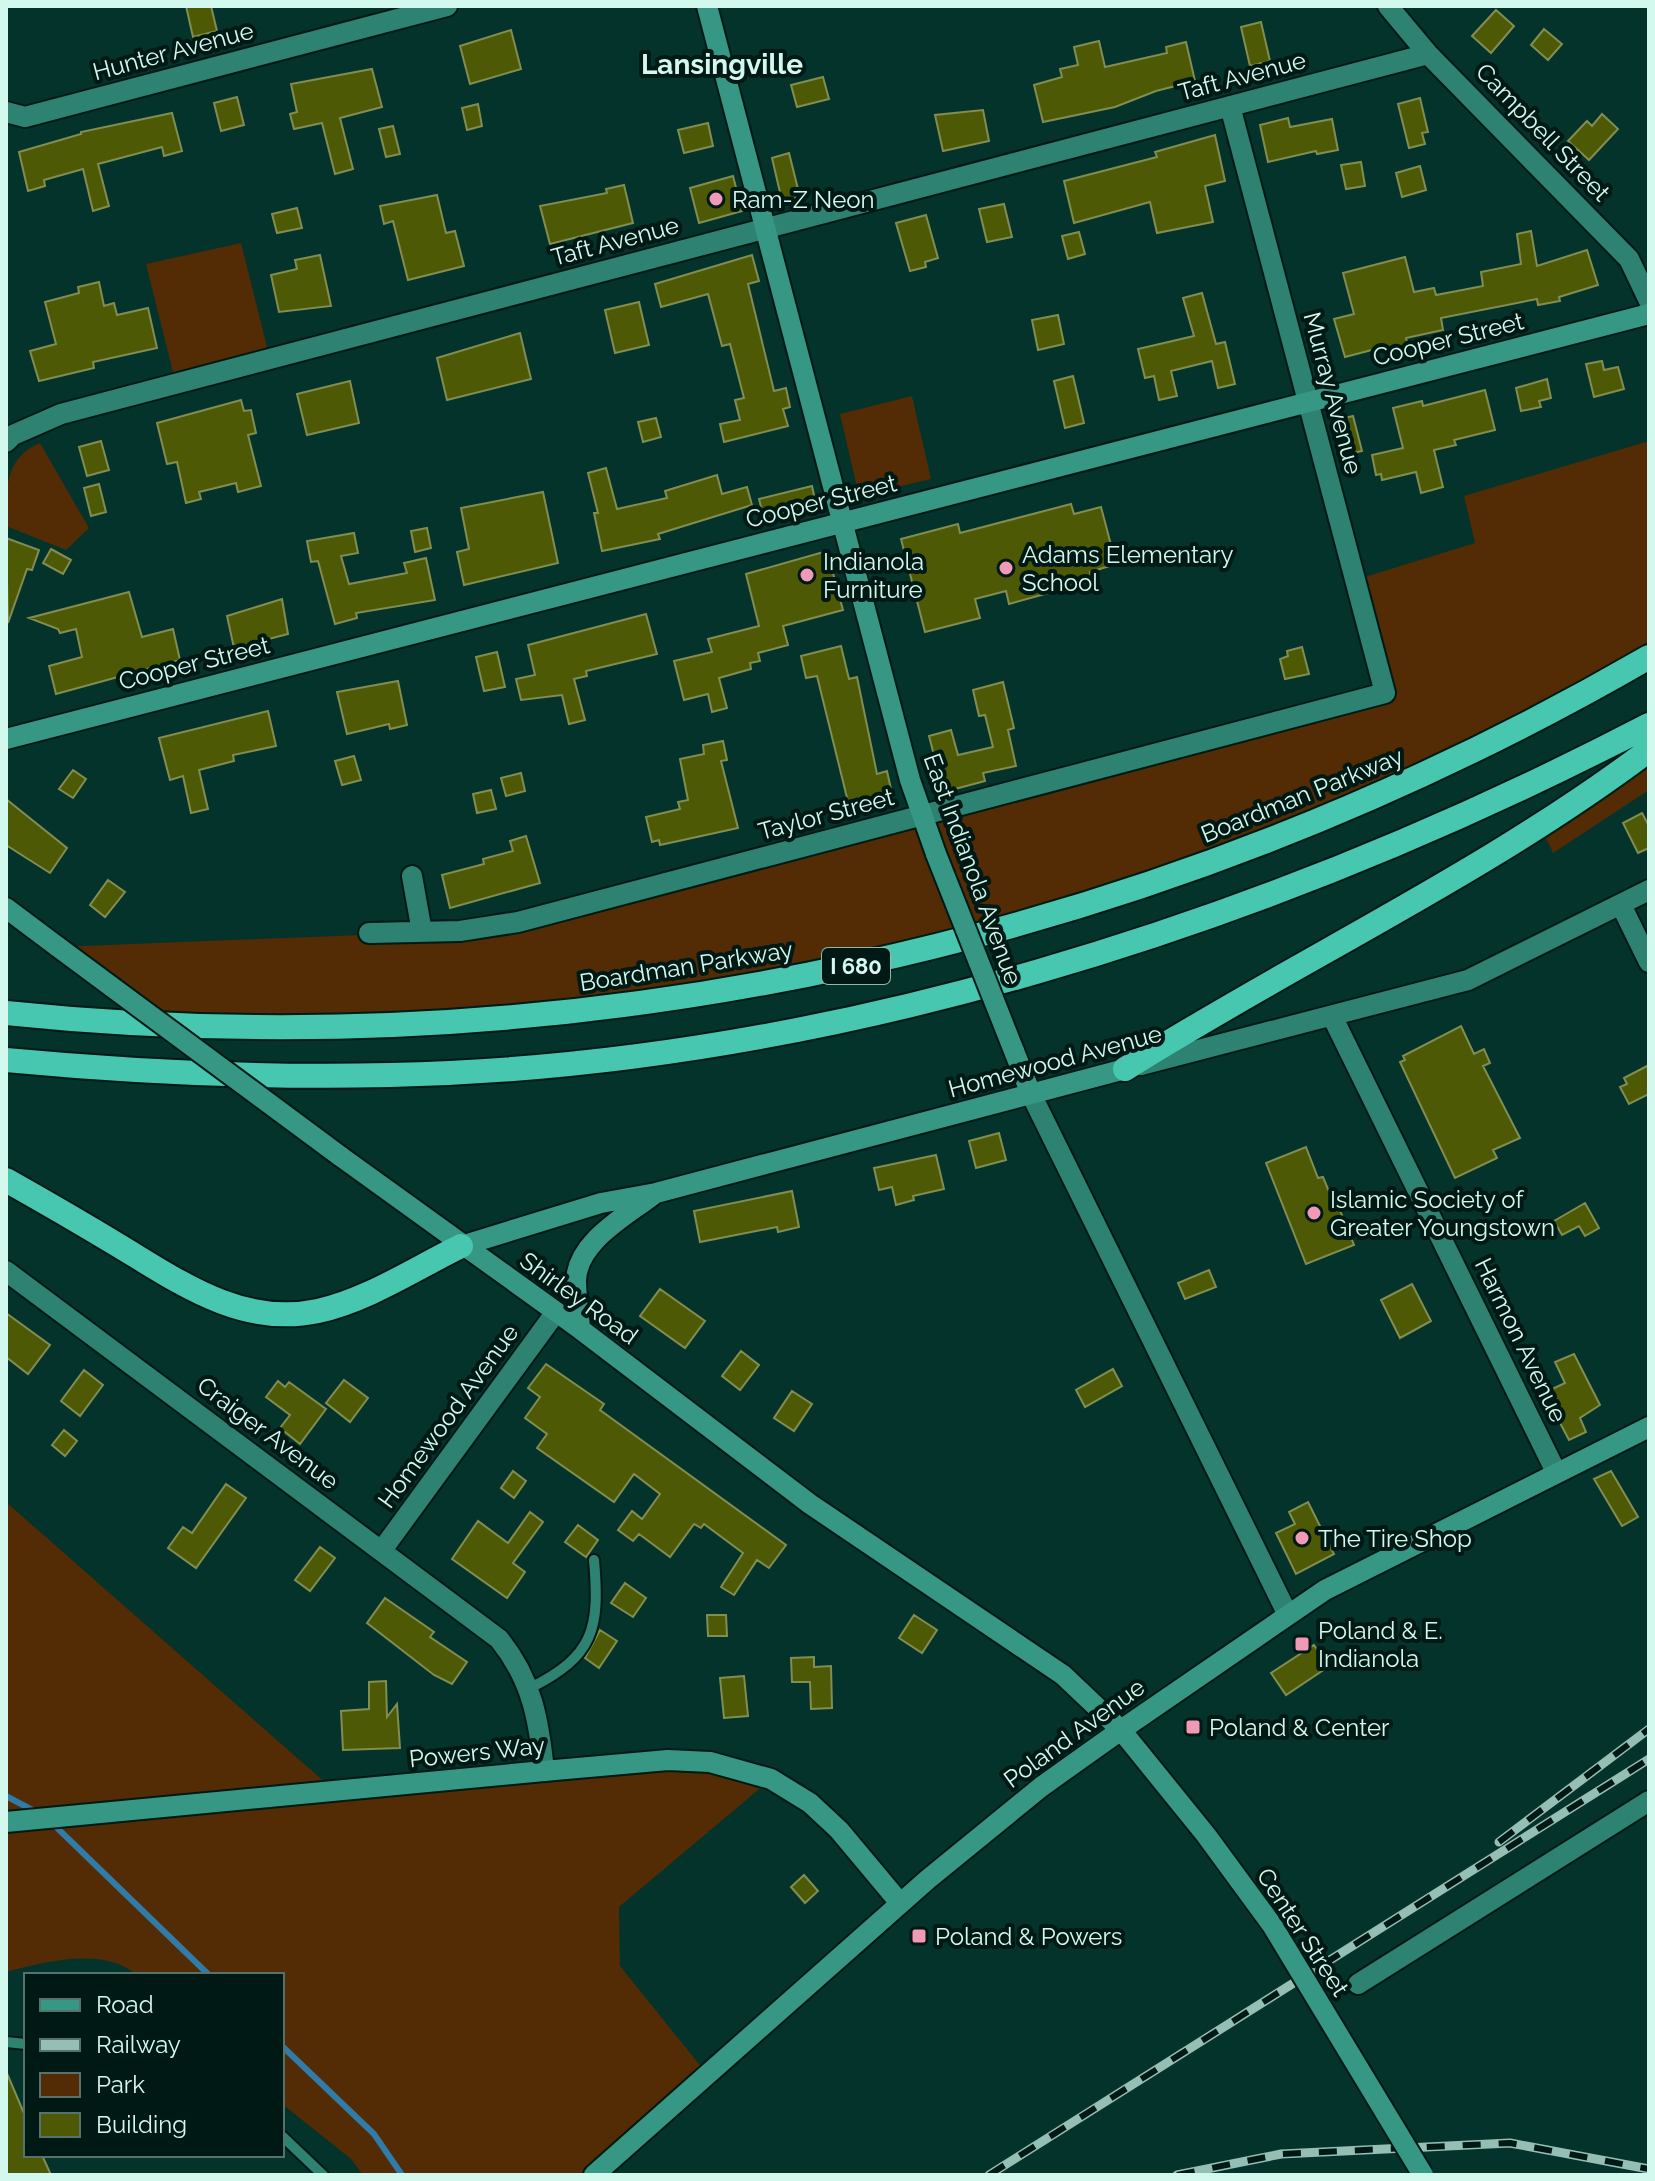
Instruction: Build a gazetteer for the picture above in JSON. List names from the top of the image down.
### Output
{
  "streets": {
    "highway": ["Boardman Parkway", "I 680"],
    "street": [
      "Hunter Avenue",
      "Taft Avenue",
      "Campbell Street",
      "Cooper Street",
      "Murray Avenue",
      "Taylor Street",
      "East Indianola Avenue",
      "Homewood Avenue",
      "Shirley Road",
      "Harmon Avenue",
      "Craiger Avenue",
      "Poland Avenue",
      "Powers Way",
      "Center Street"
    ]
  },
  "crossings": [
    ["Taft Avenue", "Campbell Street"],
    ["Taft Avenue", "Murray Avenue"],
    ["Taft Avenue", "East Indianola Avenue"],
    ["Cooper Street", "Murray Avenue"],
    ["Cooper Street", "East Indianola Avenue"],
    ["Murray Avenue", "Taylor Street"],
    ["Taylor Street", "East Indianola Avenue"],
    ["East Indianola Avenue", "Homewood Avenue"],
    ["East Indianola Avenue", "Poland Avenue"],
    ["Homewood Avenue", "Shirley Road"],
    ["Homewood Avenue", "Harmon Avenue"],
    ["Homewood Avenue", "Craiger Avenue"],
    ["Shirley Road", "Poland Avenue"],
    ["Shirley Road", "Center Street"],
    ["Harmon Avenue", "Poland Avenue"],
    ["Craiger Avenue", "Powers Way"],
    ["Poland Avenue", "Powers Way"],
    ["Poland Avenue", "Center Street"]
  ],
  "districts": ["Lansingville"],
  "places": {
    "other": [
      "Ram-Z Neon",
      "Adams Elementary School",
      "Indianola Furniture",
      "Islamic Society of Greater Youngstown",
      "The Tire Shop"
    ],
    "transit": ["Poland & E. Indianola", "Poland & Center", "Poland & Powers"]
  },
  "legend": [
    "Road",
    "Railway",
    "Park",
    "Building"
  ]
}
